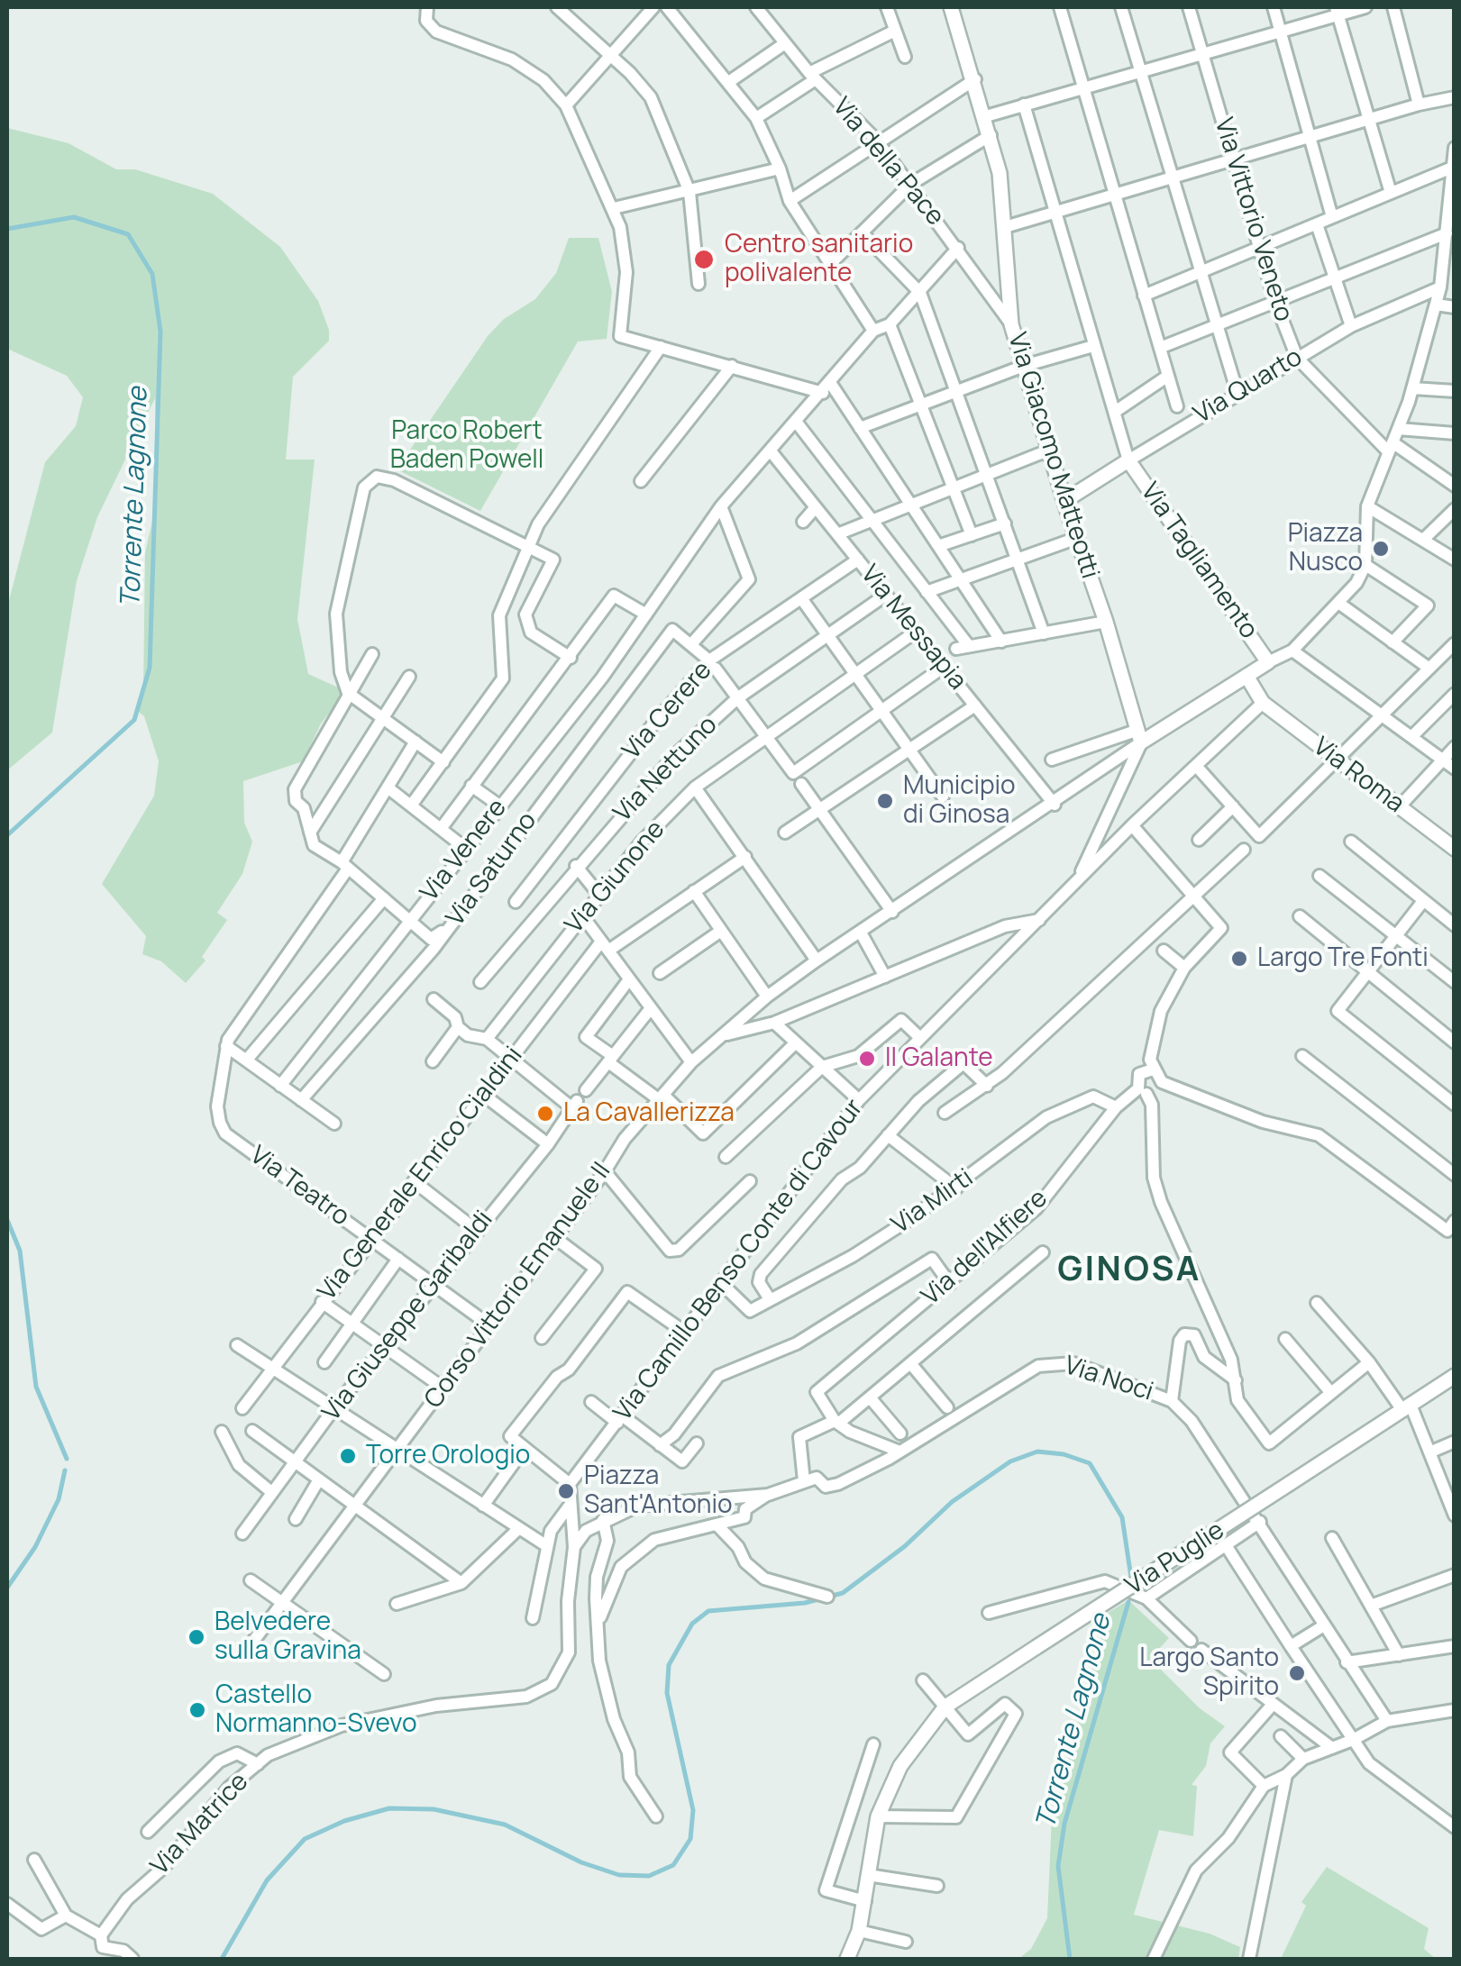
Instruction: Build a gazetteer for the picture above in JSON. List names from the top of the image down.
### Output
{
  "streets": {
    "street": [
      "Via della Pace",
      "Via Vittorio Veneto",
      "Via Quarto",
      "Via Giacomo Matteotti",
      "Via Tagliamento",
      "Via Messapia",
      "Via Cerere",
      "Via Nettuno",
      "Via Roma",
      "Via Venere",
      "Via Saturno",
      "Via Giunone",
      "Via Generale Enrico Cialdini",
      "Via Teatro",
      "Via Mirti",
      "Via dell'Alfiere",
      "Via Camillo Benso Conte di Cavour",
      "Corso Vittorio Emanuele II",
      "Via Giuseppe Garibaldi",
      "Via Noci",
      "Via Puglie",
      "Via Matrice"
    ]
  },
  "crossings": [
    ["Via della Pace", "Via Giacomo Matteotti"],
    ["Via Vittorio Veneto", "Via Quarto"],
    ["Via Quarto", "Via Giacomo Matteotti"],
    ["Via Quarto", "Via Tagliamento"],
    ["Via Giacomo Matteotti", "Corso Vittorio Emanuele II"],
    ["Via Tagliamento", "Corso Vittorio Emanuele II"],
    ["Via Messapia", "Via Cerere"],
    ["Via Messapia", "Via Nettuno"],
    ["Via Messapia", "Via Venere"],
    ["Via Messapia", "Via Giunone"],
    ["Via Messapia", "Corso Vittorio Emanuele II"],
    ["Via Roma", "Via Camillo Benso Conte di Cavour"],
    ["Via Generale Enrico Cialdini", "Via Teatro"],
    ["Via Generale Enrico Cialdini", "Via Giuseppe Garibaldi"],
    ["Via Teatro", "Corso Vittorio Emanuele II"],
    ["Via Teatro", "Via Giuseppe Garibaldi"],
    ["Via Mirti", "Via dell'Alfiere"],
    ["Via Mirti", "Via Camillo Benso Conte di Cavour"]
  ],
  "districts": ["GINOSA"],
  "water": ["Torrente Lagnone"],
  "parks": ["Parco Robert Baden Powell"],
  "places": [
    "Centro sanitario polivalente",
    "Piazza Nusco",
    "Municipio di Ginosa",
    "Largo Tre Fonti",
    "Il Galante",
    "La Cavallerizza",
    "Torre Orologio",
    "Piazza Sant'Antonio",
    "Belvedere sulla Gravina",
    "Largo Santo Spirito",
    "Castello Normanno-Svevo"
  ]
}
